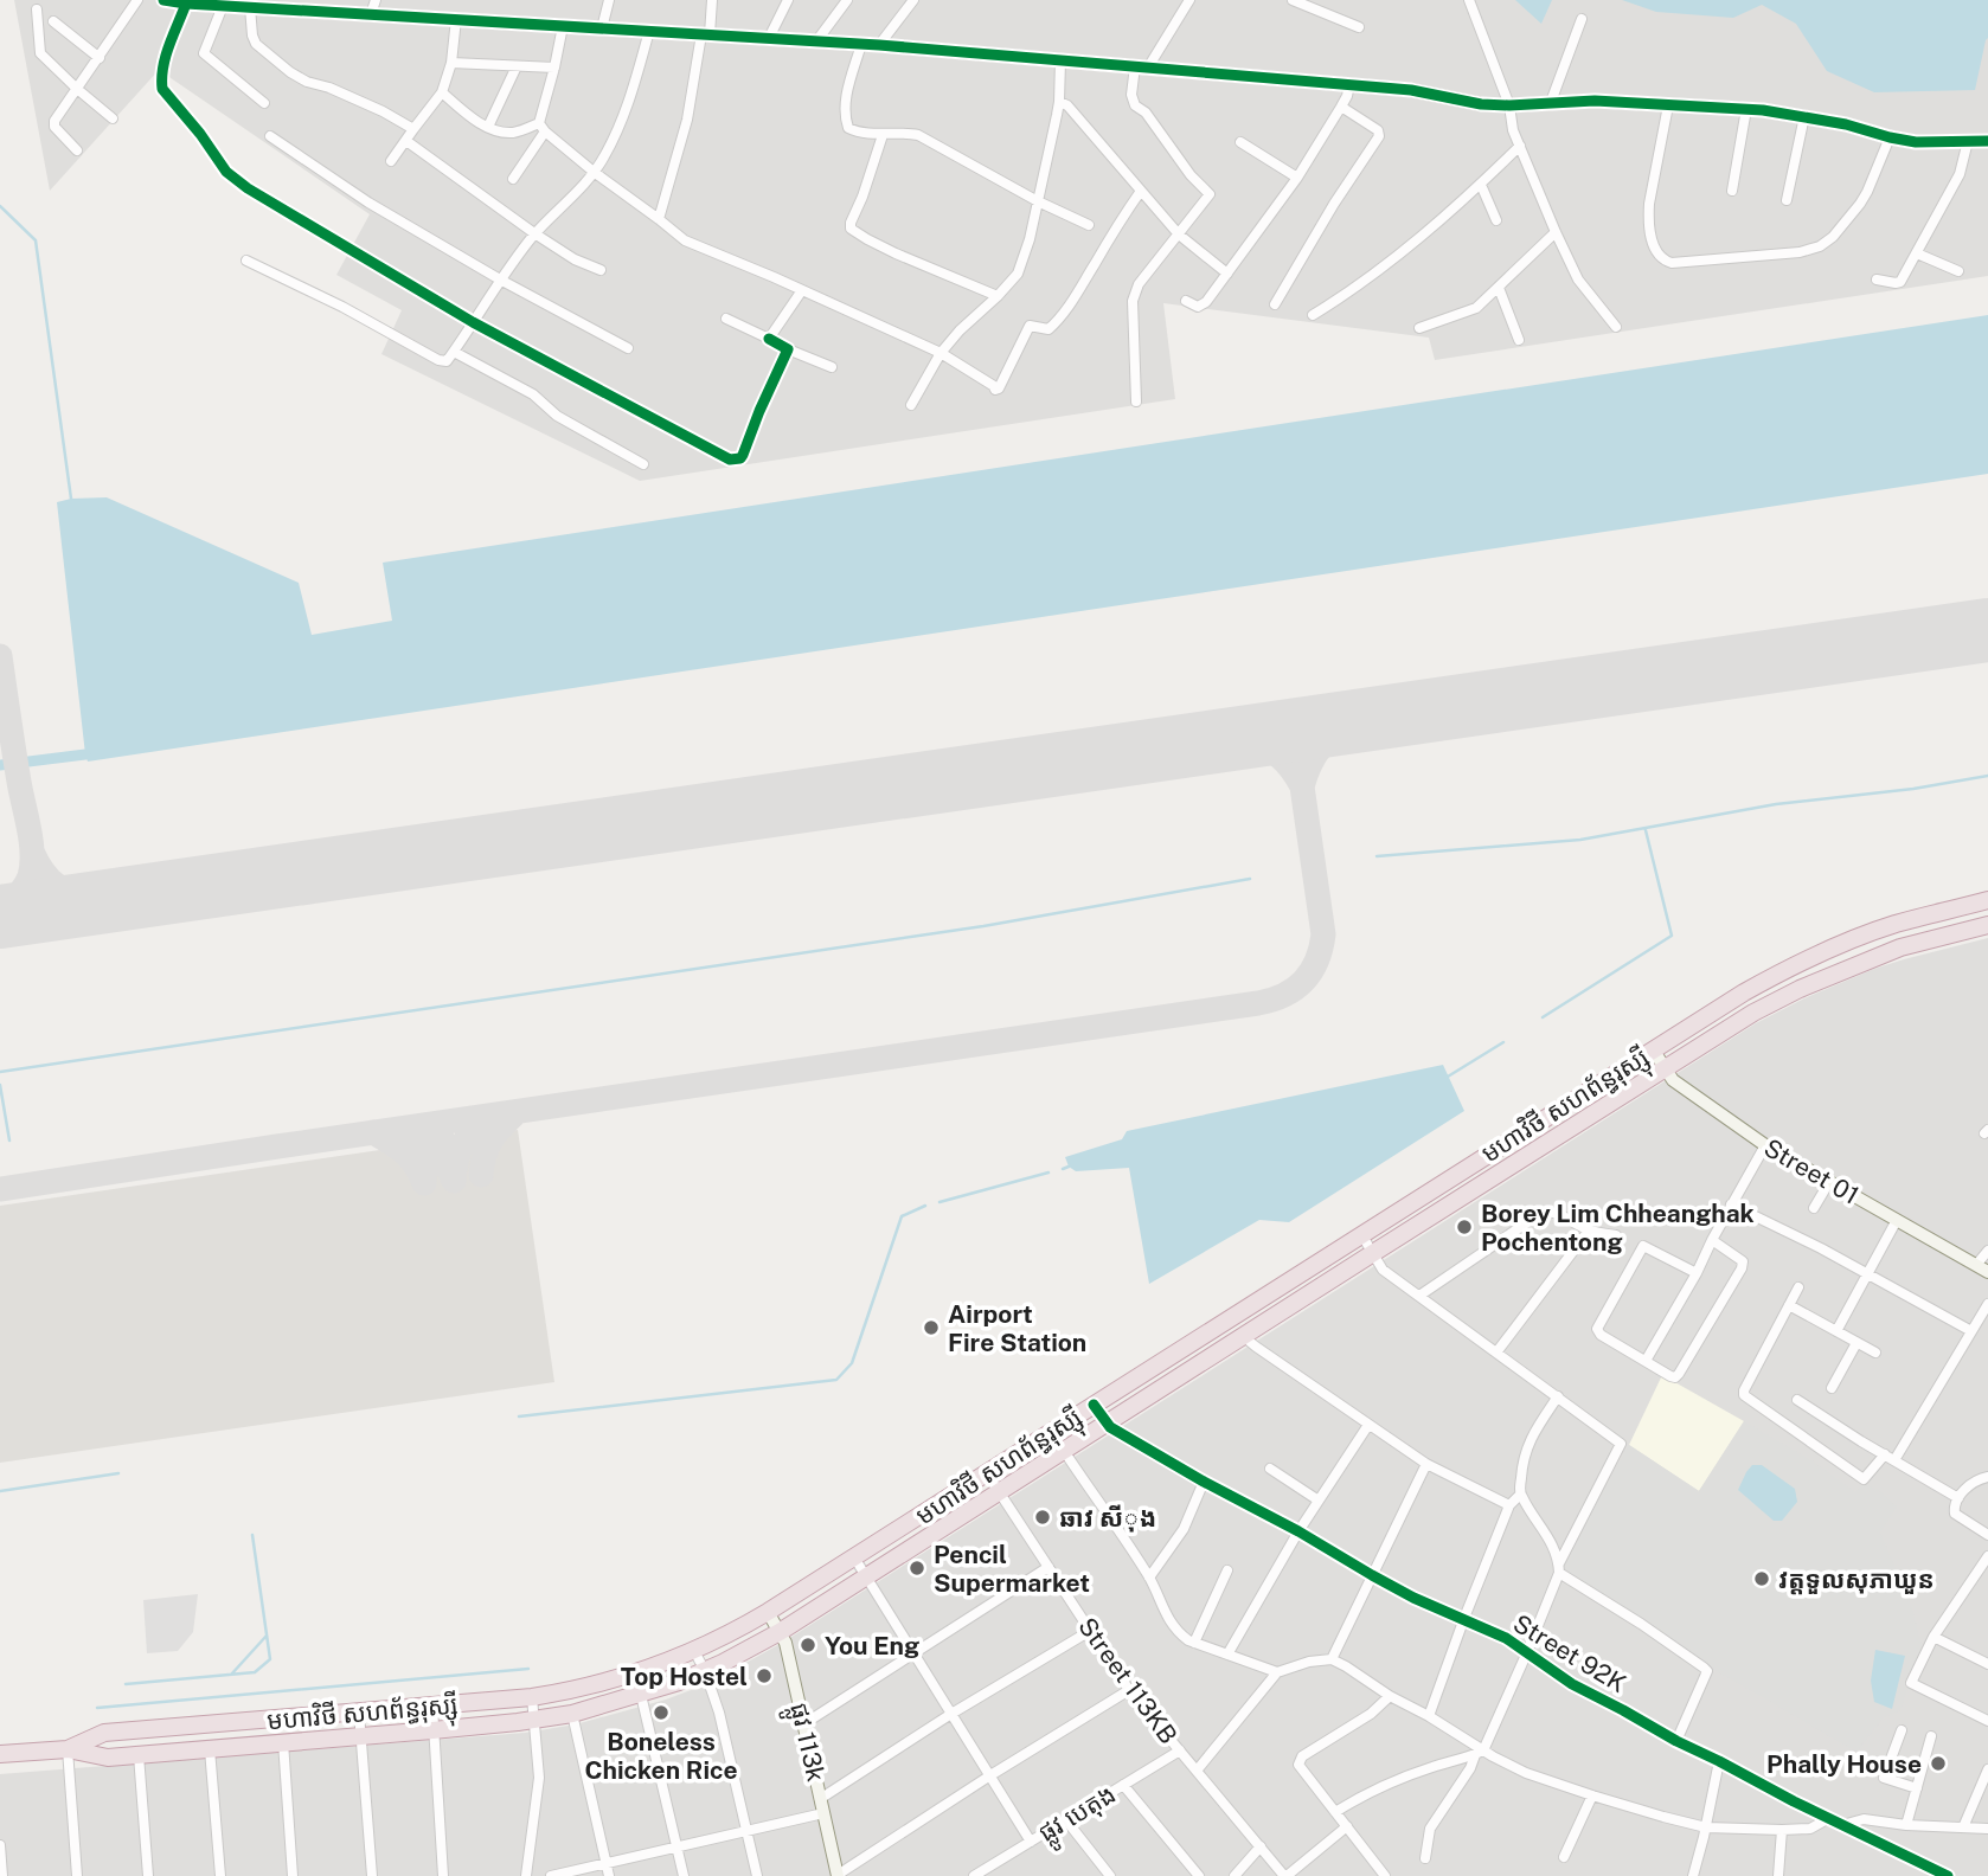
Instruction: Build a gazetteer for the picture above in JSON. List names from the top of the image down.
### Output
{
  "streets": {
    "highway": ["មហាវិថី សហព័ន្ធរុស្ស៊ី"],
    "street": [
      "Street 01",
      "Street 92K",
      "Street 113KB",
      "ផ្លូវ 113k",
      "ផ្លូវ បេតុង"
    ]
  },
  "crossings": [
    ["មហាវិថី សហព័ន្ធរុស្ស៊ី", "Street 01"],
    ["មហាវិថី សហព័ន្ធរុស្ស៊ី", "Street 92K"],
    ["មហាវិថី សហព័ន្ធរុស្ស៊ី", "Street 113KB"],
    ["មហាវិថី សហព័ន្ធរុស្ស៊ី", "ផ្លូវ 113k"],
    ["Street 113KB", "ផ្លូវ បេតុង"]
  ],
  "places": [
    "Borey Lim Chheanghak Pochentong",
    "Airport Fire Station",
    "ឆាវ សីុង",
    "Pencil Supermarket",
    "វត្តទួលសុភាឃួន",
    "You Eng",
    "Top Hostel",
    "Boneless Chicken Rice",
    "Phally House"
  ]
}
